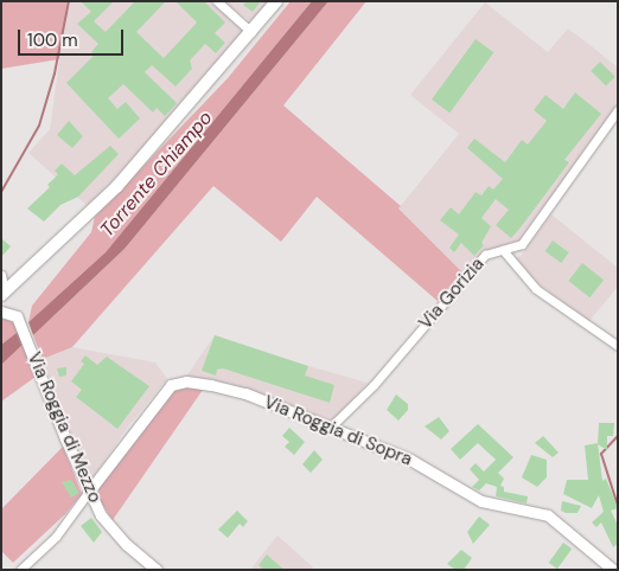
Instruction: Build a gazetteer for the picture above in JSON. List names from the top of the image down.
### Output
{
  "streets": {
    "street": ["Via Gorizia", "Via Roggia di Mezzo", "Via Roggia di Sopra"]
  },
  "crossings": [
    ["Via Gorizia", "Via Roggia di Sopra"],
    ["Via Roggia di Mezzo", "Via Roggia di Sopra"]
  ],
  "water": ["Torrente Chiampo"],
  "scale_bar": "100 m"
}
